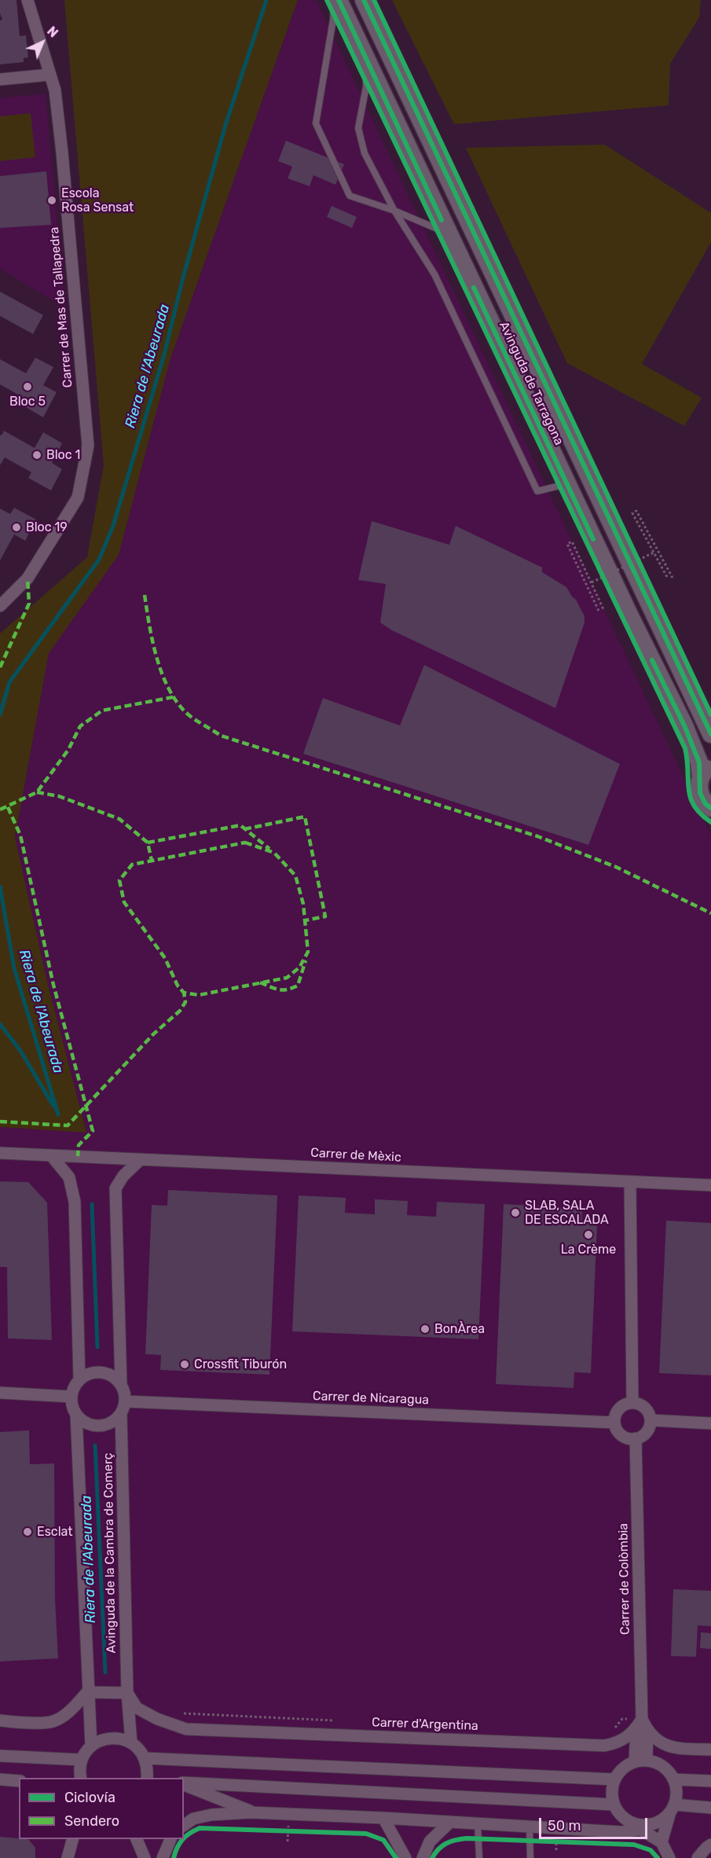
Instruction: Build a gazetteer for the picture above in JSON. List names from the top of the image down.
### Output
{
  "streets": {
    "main road": ["Avinguda de Tarragona"],
    "street": [
      "Carrer de Mas de Tallapedra",
      "Carrer de Mèxic",
      "Carrer de Nicaragua",
      "Avinguda de la Cambra de Comerç",
      "Carrer de Colòmbia",
      "Carrer d'Argentina"
    ]
  },
  "crossings": [
    ["Carrer de Nicaragua", "Avinguda de la Cambra de Comerç"],
    ["Carrer de Nicaragua", "Carrer de Colòmbia"],
    ["Avinguda de la Cambra de Comerç", "Carrer d'Argentina"],
    ["Carrer de Colòmbia", "Carrer d'Argentina"]
  ],
  "water": ["Riera de l'Abeurada"],
  "places": [
    "Escola Rosa Sensat",
    "Bloc 5",
    "Bloc 1",
    "Bloc 19",
    "SLAB, SALA DE ESCALADA",
    "La Crème",
    "BonÀrea",
    "Crossfit Tiburón",
    "Esclat"
  ],
  "legend": ["Ciclovía", "Sendero"],
  "scale_bar": "50 m",
  "north": "top right"
}
